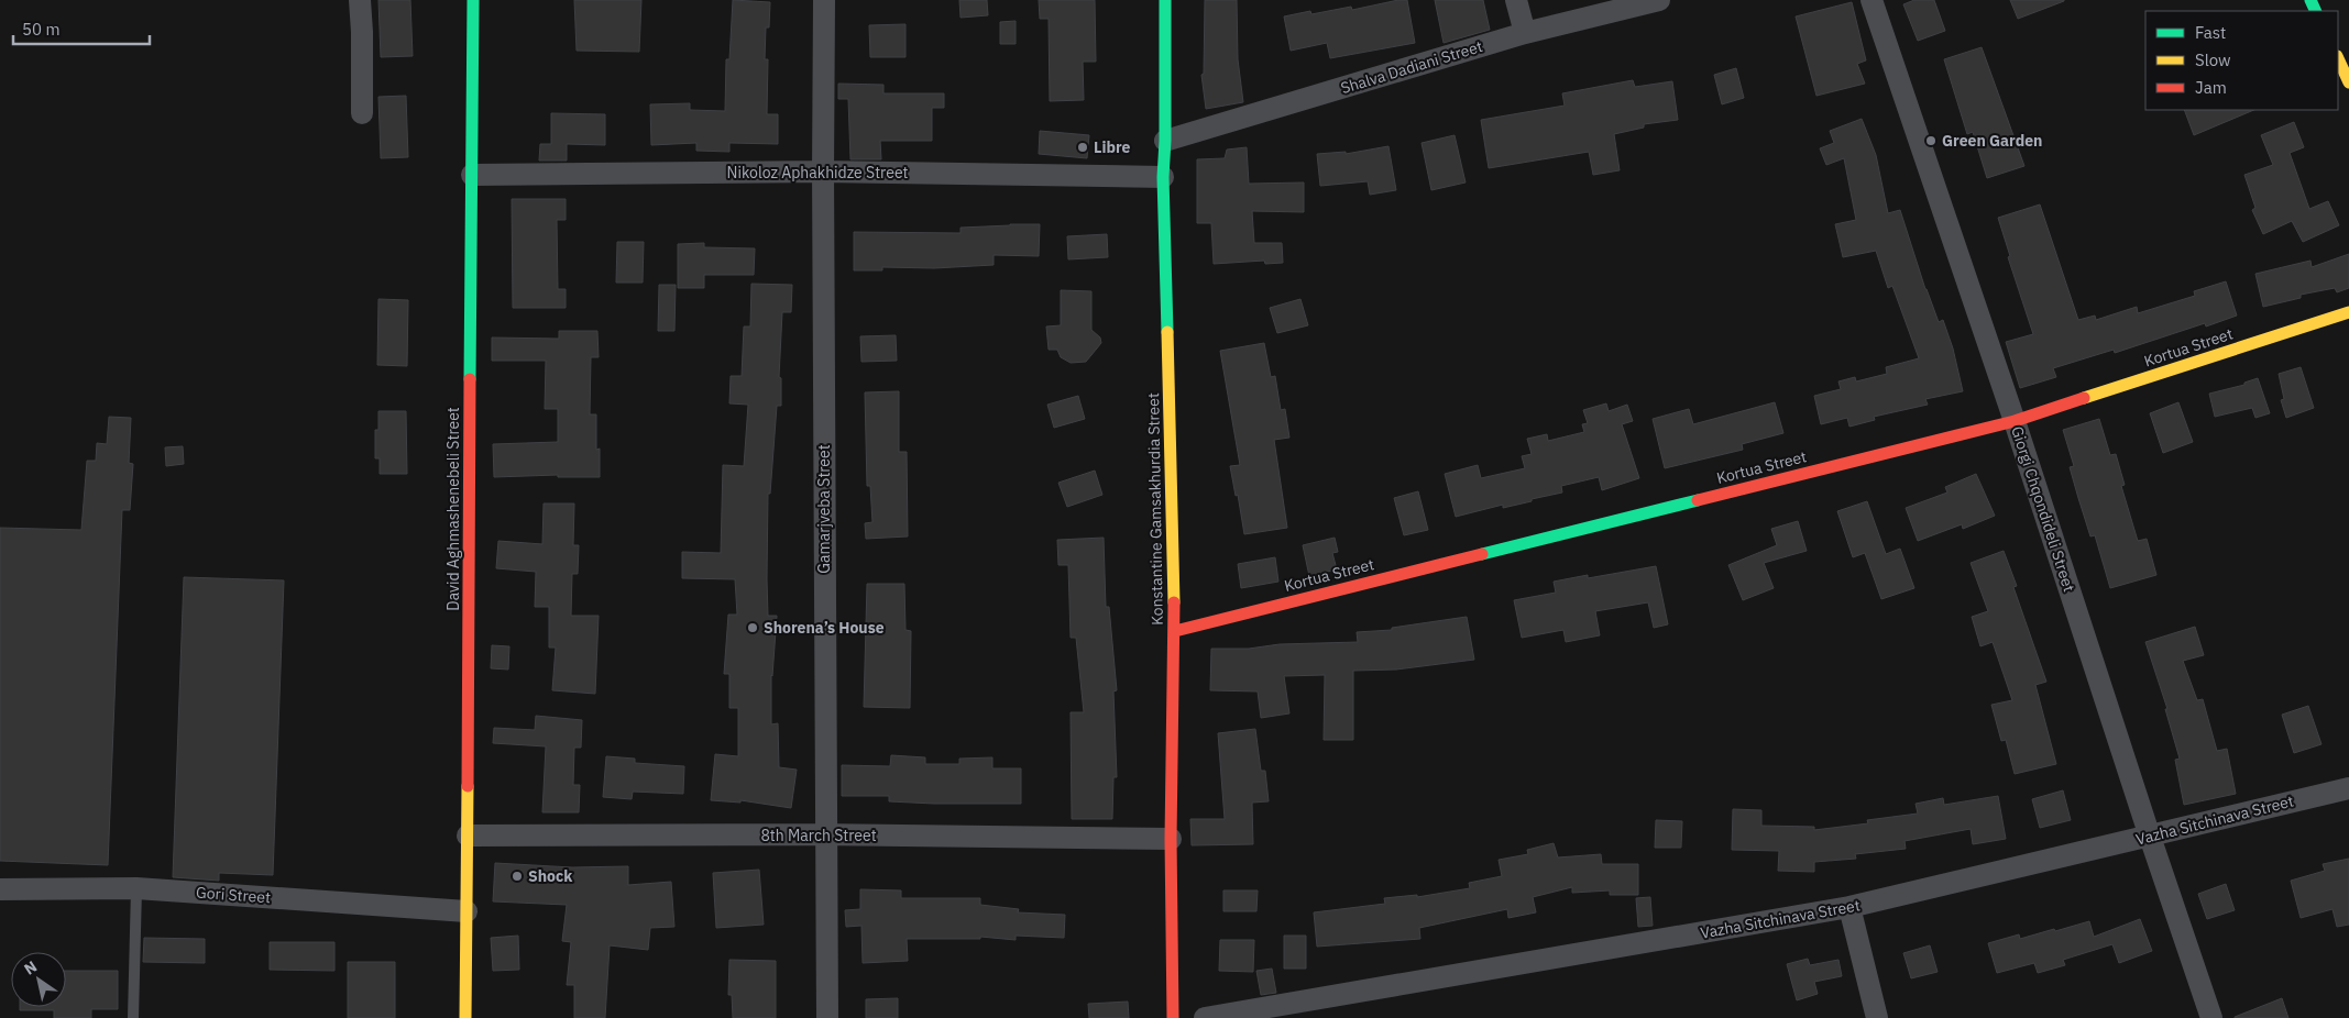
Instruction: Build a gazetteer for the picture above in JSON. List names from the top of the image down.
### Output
{
  "streets": {
    "main road": ["Kortua Street", "David Aghmashenebeli Street", "Konstantine Gamsakhurdia Street"],
    "street": [
      "Shalva Dadiani Street",
      "Nikoloz Aphakhidze Street",
      "Gamarjveba Street",
      "Giorgi Chqondideli Street",
      "Vazha Sitchinava Street",
      "8th March Street",
      "Gori Street"
    ]
  },
  "crossings": [
    ["Shalva Dadiani Street", "Konstantine Gamsakhurdia Street"],
    ["Nikoloz Aphakhidze Street", "David Aghmashenebeli Street"],
    ["Nikoloz Aphakhidze Street", "Gamarjveba Street"],
    ["Nikoloz Aphakhidze Street", "Konstantine Gamsakhurdia Street"],
    ["Kortua Street", "Konstantine Gamsakhurdia Street"],
    ["Kortua Street", "Giorgi Chqondideli Street"],
    ["David Aghmashenebeli Street", "8th March Street"],
    ["David Aghmashenebeli Street", "Gori Street"],
    ["Gamarjveba Street", "8th March Street"],
    ["Konstantine Gamsakhurdia Street", "8th March Street"],
    ["Giorgi Chqondideli Street", "Vazha Sitchinava Street"]
  ],
  "places": [
    "Green Garden",
    "Libre",
    "Shorena’s House",
    "Shock"
  ],
  "legend": ["Fast", "Slow", "Jam"],
  "scale_bar": "50 m",
  "north": "top left"
}
